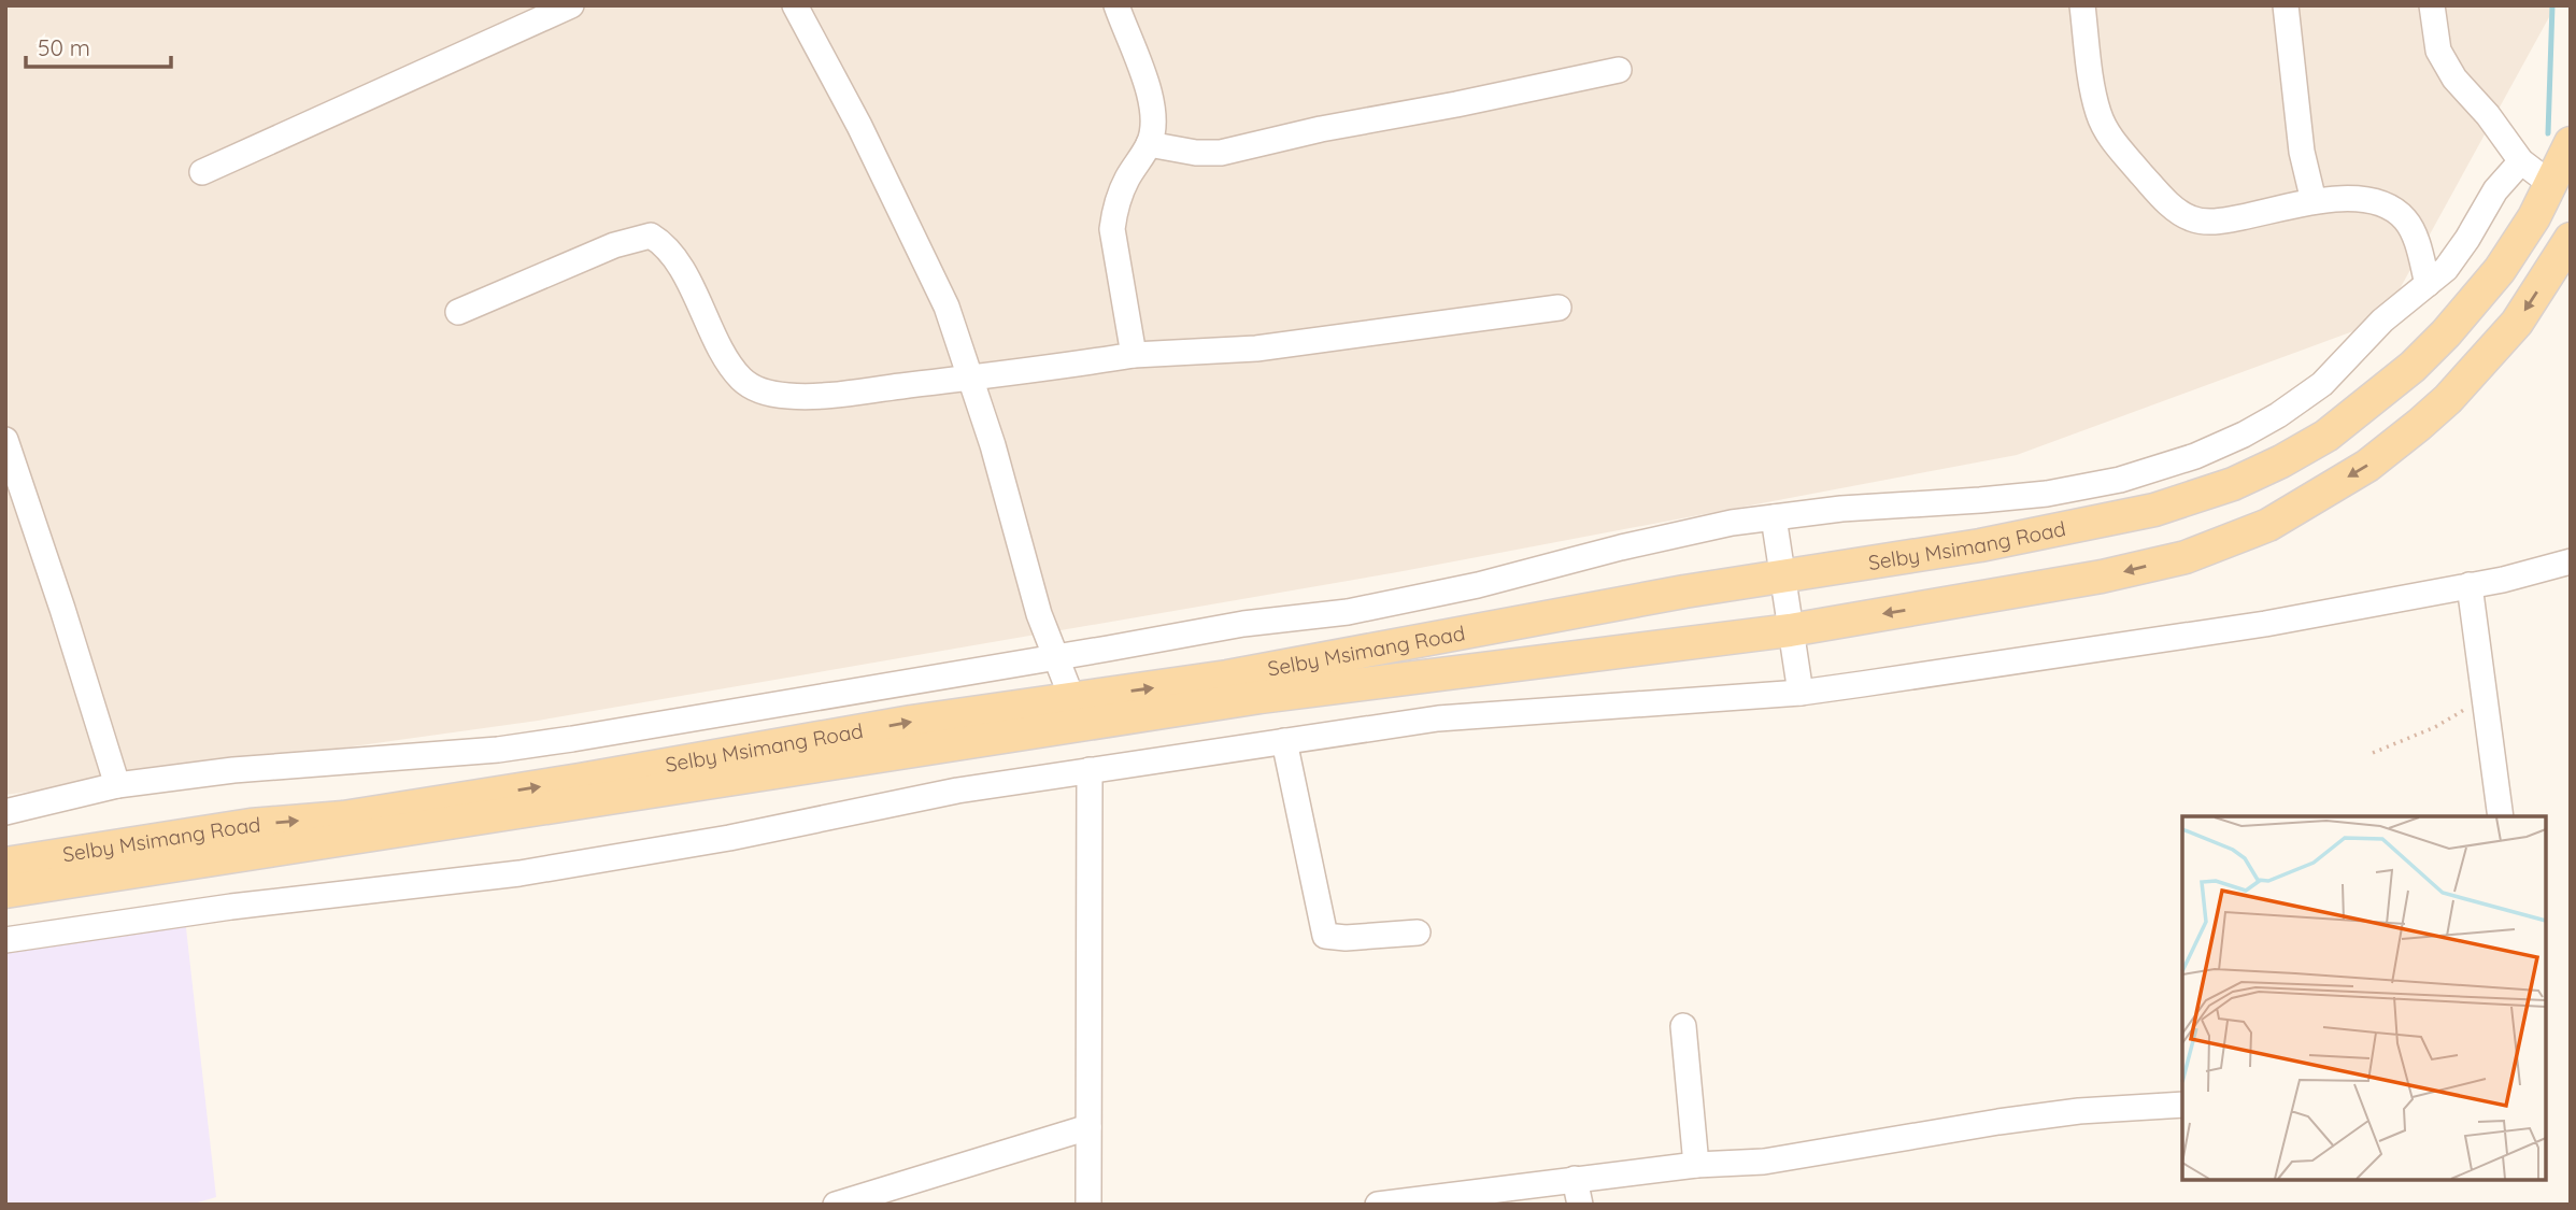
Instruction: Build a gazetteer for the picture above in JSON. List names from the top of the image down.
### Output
{
  "streets": {
    "main road": ["Selby Msimang Road"]
  },
  "scale_bar": "50 m"
}
